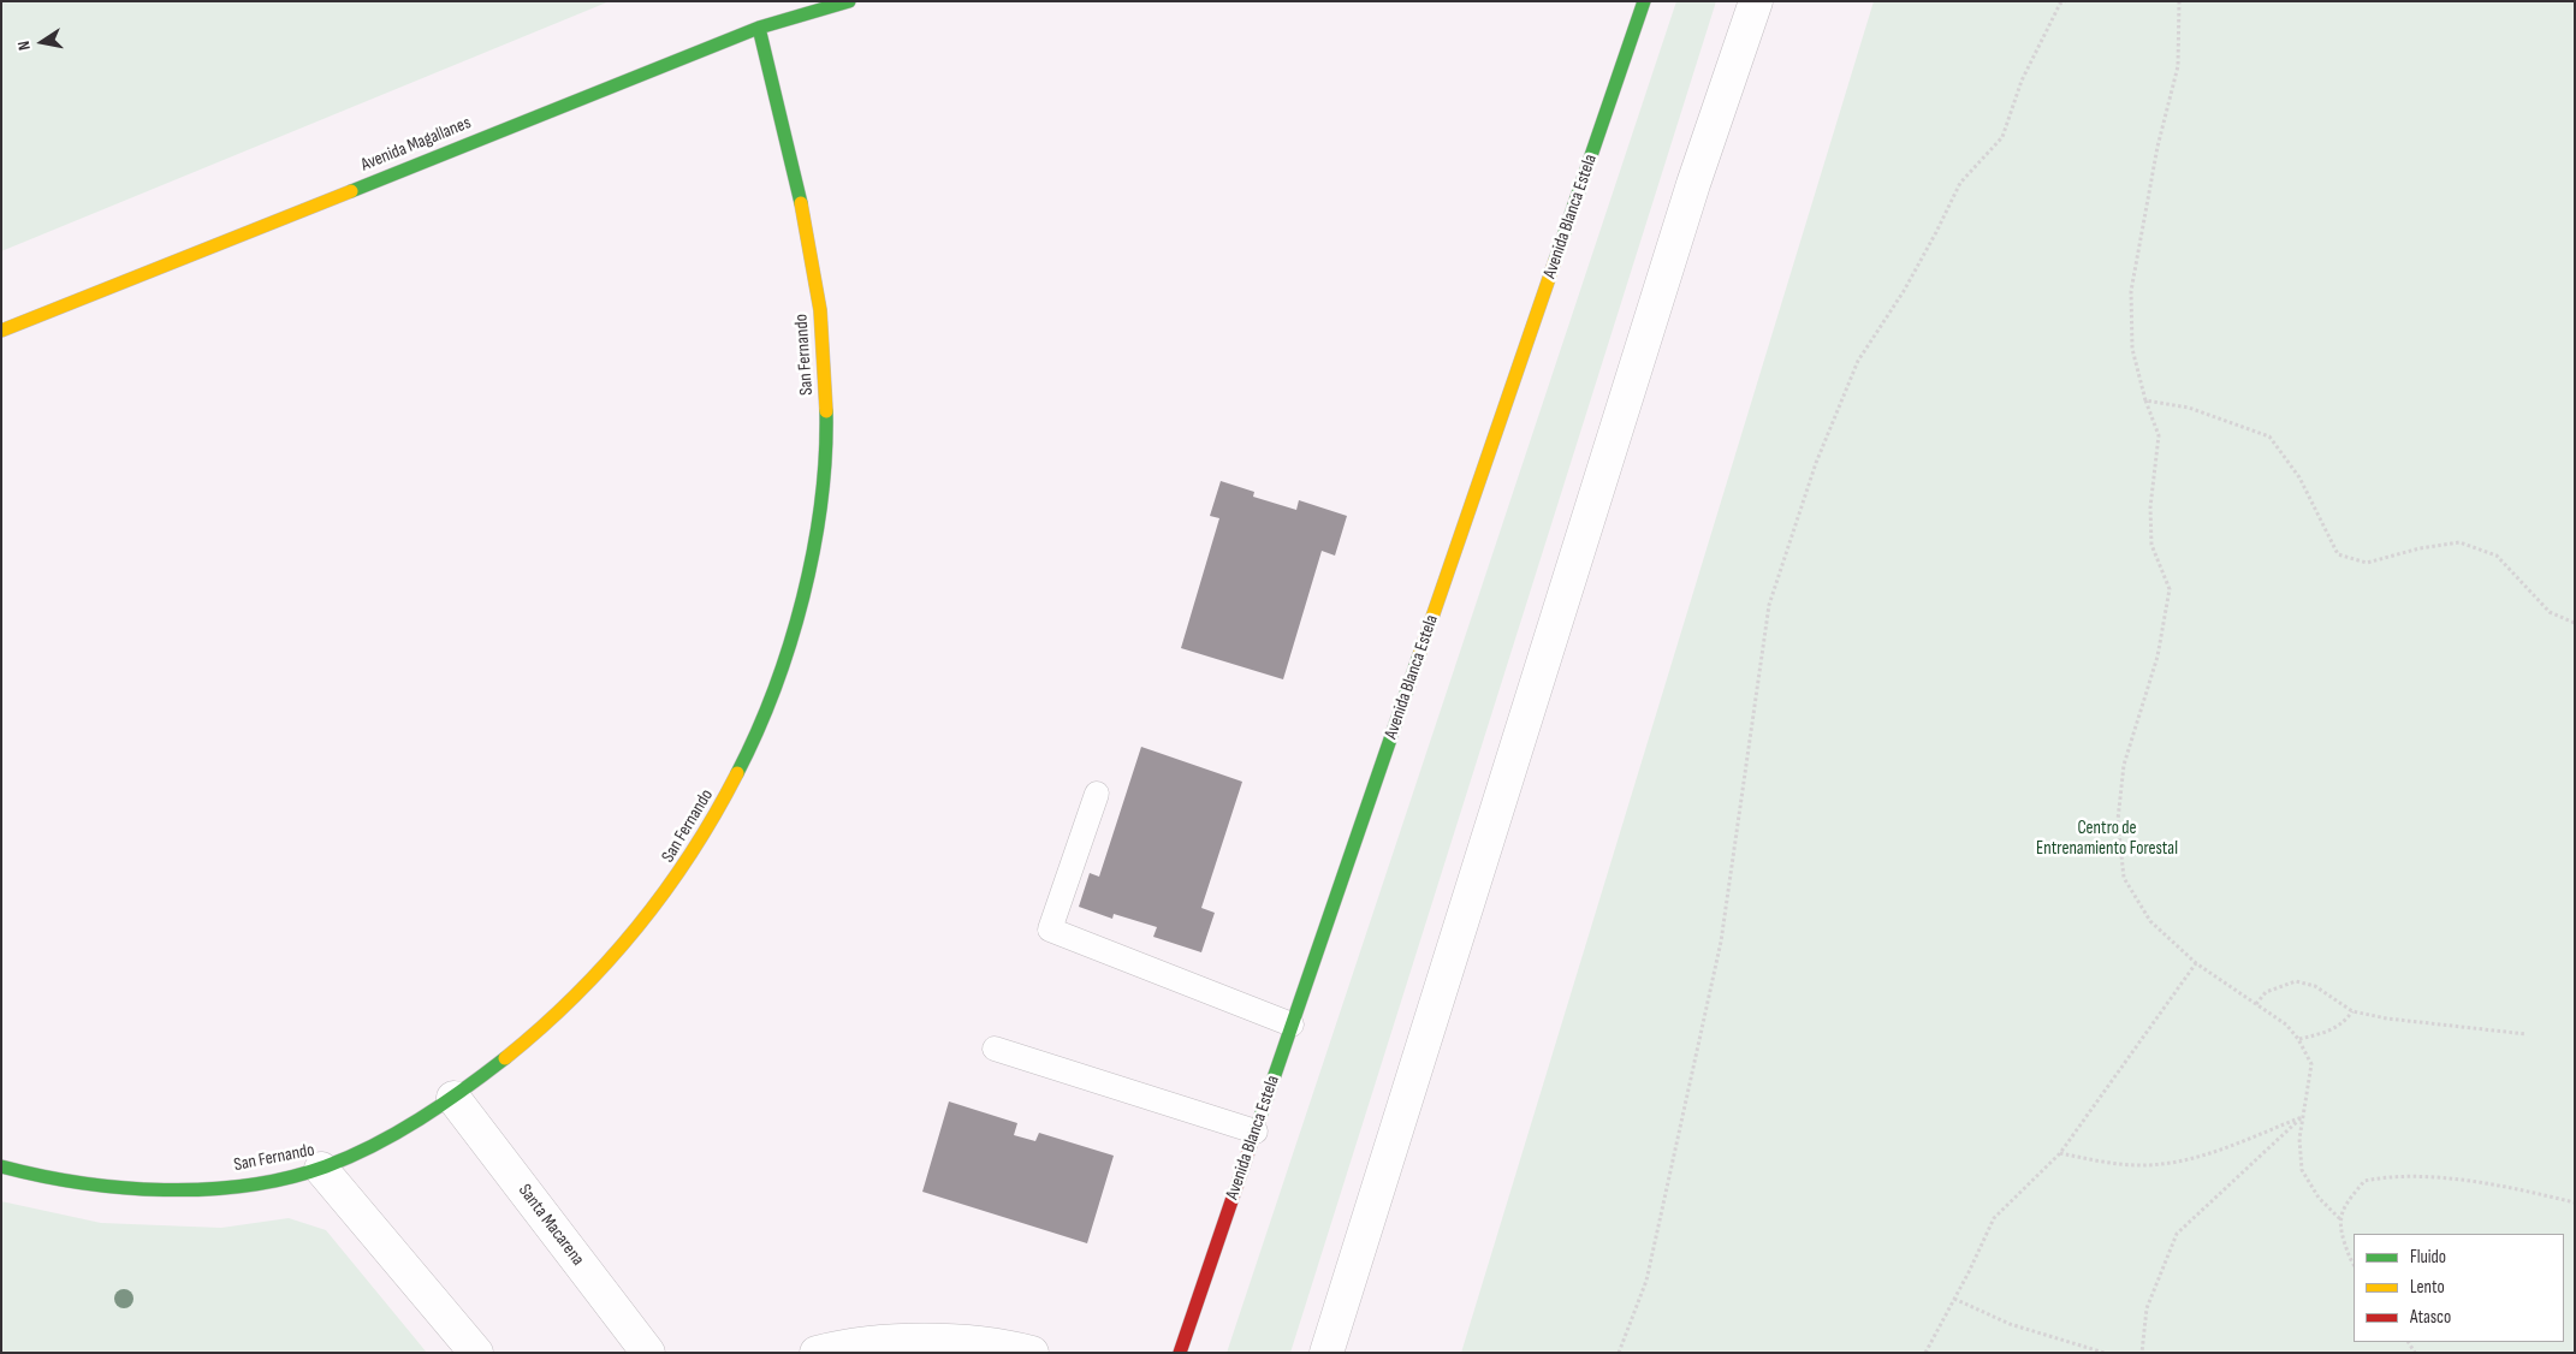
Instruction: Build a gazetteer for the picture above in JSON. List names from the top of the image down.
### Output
{
  "streets": {
    "street": [
      "Avenida Magallanes",
      "Avenida Blanca Estela",
      "San Fernando",
      "Santa Macarena"
    ]
  },
  "crossings": [
    ["Avenida Magallanes", "San Fernando"],
    ["San Fernando", "Santa Macarena"]
  ],
  "parks": ["Centro de Entrenamiento Forestal"],
  "legend": ["Fluido", "Lento", "Atasco"],
  "north": "left"
}
